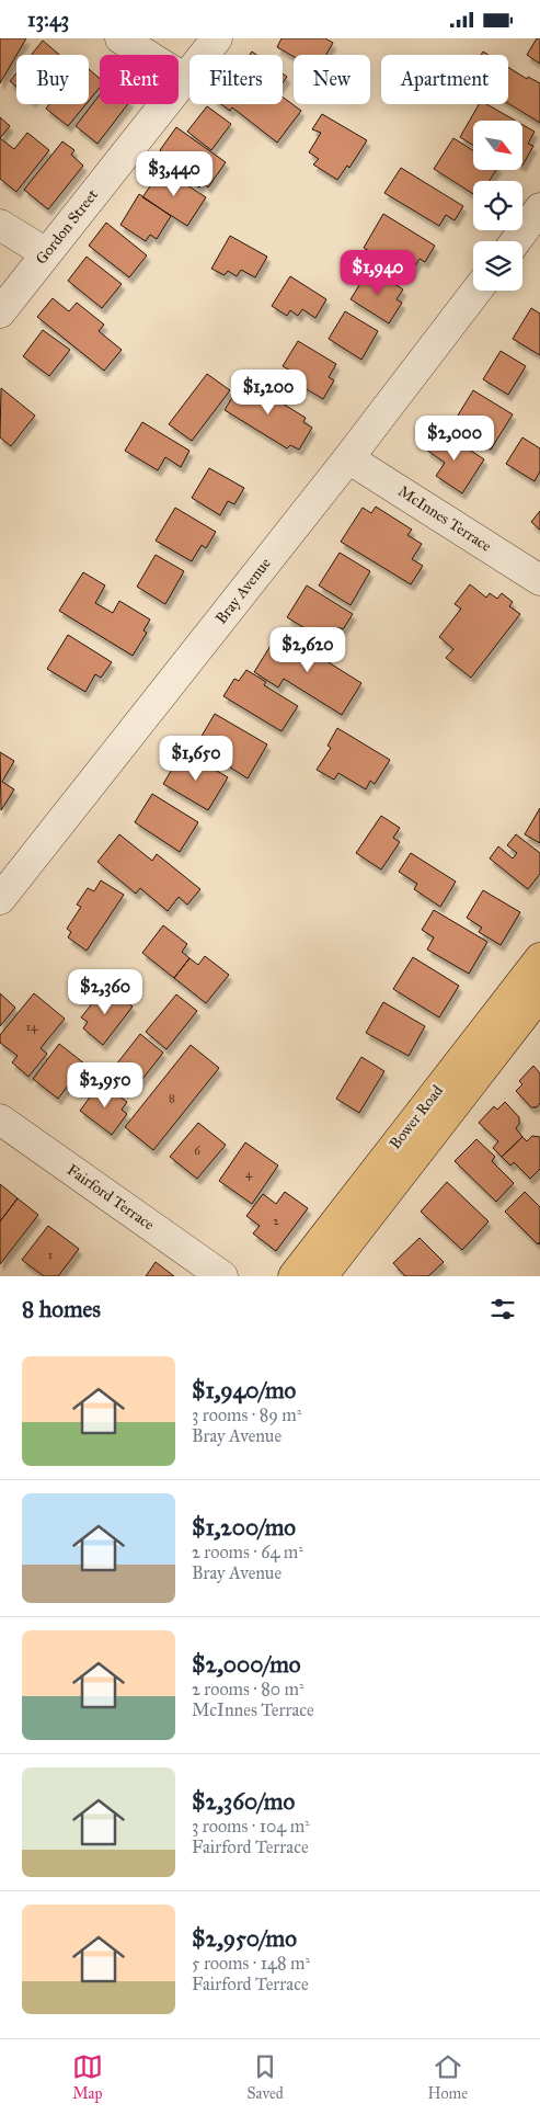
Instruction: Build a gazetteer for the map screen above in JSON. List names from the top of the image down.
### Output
{
  "streets": {
    "main road": ["Bower Road"],
    "street": [
      "Gordon Street",
      "McInnes Terrace",
      "Bray Avenue",
      "Fairford Terrace"
    ]
  },
  "crossings": [
    ["McInnes Terrace", "Bray Avenue"]
  ],
  "house_numbers": [
    "14",
    "8",
    "6",
    "4",
    "2",
    "1"
  ],
  "north": "bottom right",
  "page": {
    "status": "13:43",
    "chip": [
      "Buy",
      "Rent",
      "Filters",
      "New",
      "Apartment"
    ],
    "price": [
      "$3,440",
      "$1,940",
      "$1,200",
      "$2,000",
      "$2,620",
      "$1,650",
      "$2,360",
      "$2,950"
    ],
    "heading": "8 homes",
    "list": [
      {
        "name": "$1,940/mo",
        "note": "3 rooms · 89 m² · Bray Avenue"
      },
      {
        "name": "$1,200/mo",
        "note": "2 rooms · 64 m² · Bray Avenue"
      },
      {
        "name": "$2,000/mo",
        "note": "2 rooms · 80 m² · McInnes Terrace"
      },
      {
        "name": "$2,360/mo",
        "note": "3 rooms · 104 m² · Fairford Terrace"
      },
      {
        "name": "$2,950/mo",
        "note": "5 rooms · 148 m² · Fairford Terrace"
      }
    ],
    "tabs": ["Map", "Saved", "Home"]
  }
}
